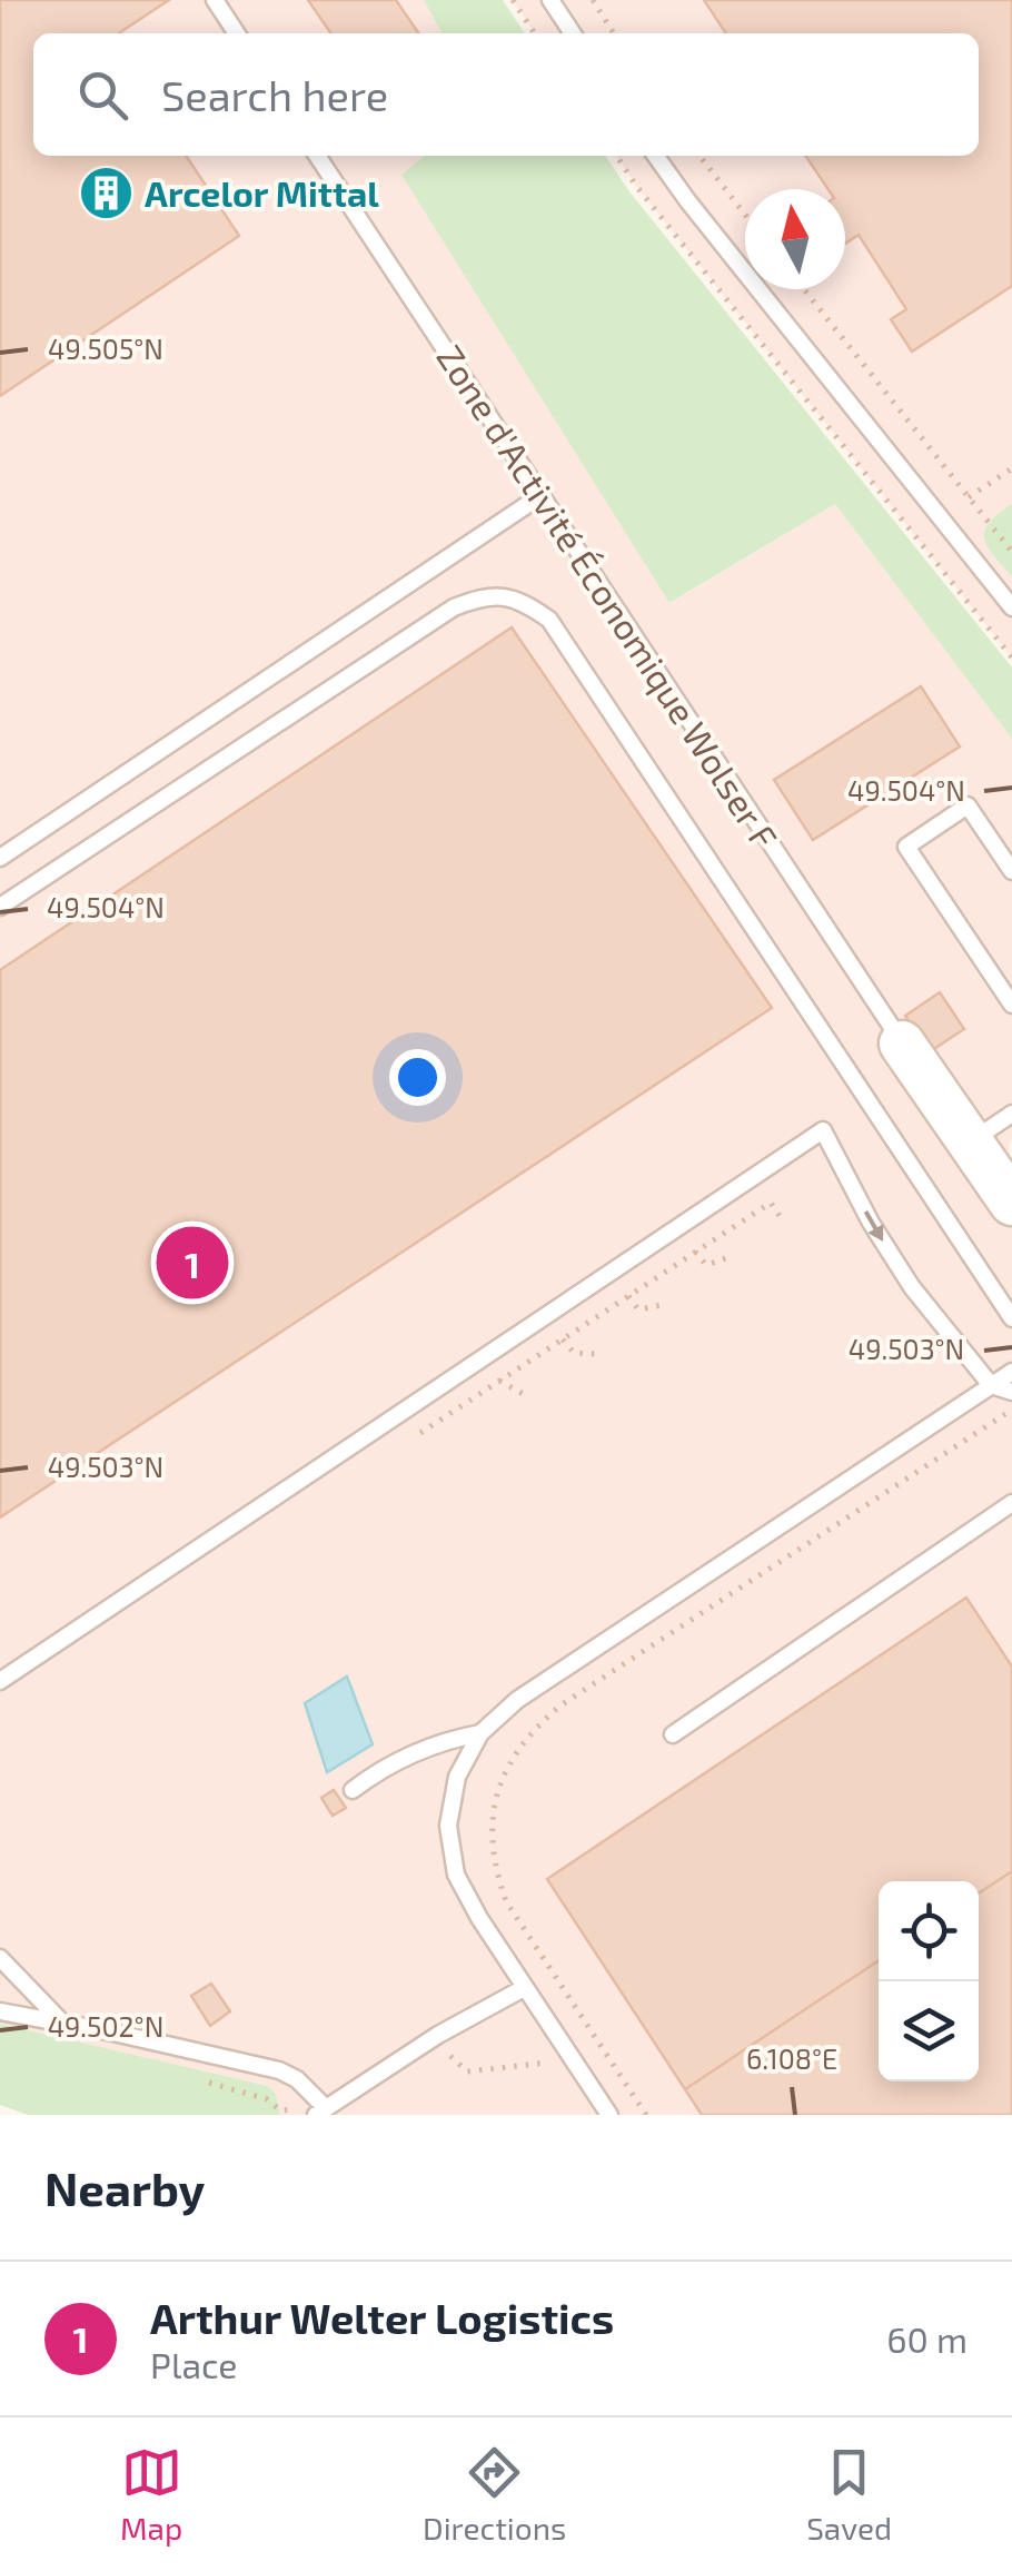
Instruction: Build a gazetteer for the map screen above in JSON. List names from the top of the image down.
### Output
{
  "streets": {
    "lane": ["Zone d'Activité Économique Wolser F"]
  },
  "places": {
    "building": ["Arcelor Mittal"]
  },
  "north": "top",
  "page": {
    "search": "Search here",
    "pins": "1",
    "heading": "Nearby",
    "list": [
      {
        "mark": "1",
        "name": "Arthur Welter Logistics",
        "note": "Place",
        "value": "60 m"
      }
    ],
    "nav": ["Map", "Directions", "Saved"]
  },
  "coordinates": [
    "49.505°N",
    "49.504°N",
    "49.503°N",
    "49.502°N",
    "6.108°E"
  ]
}
